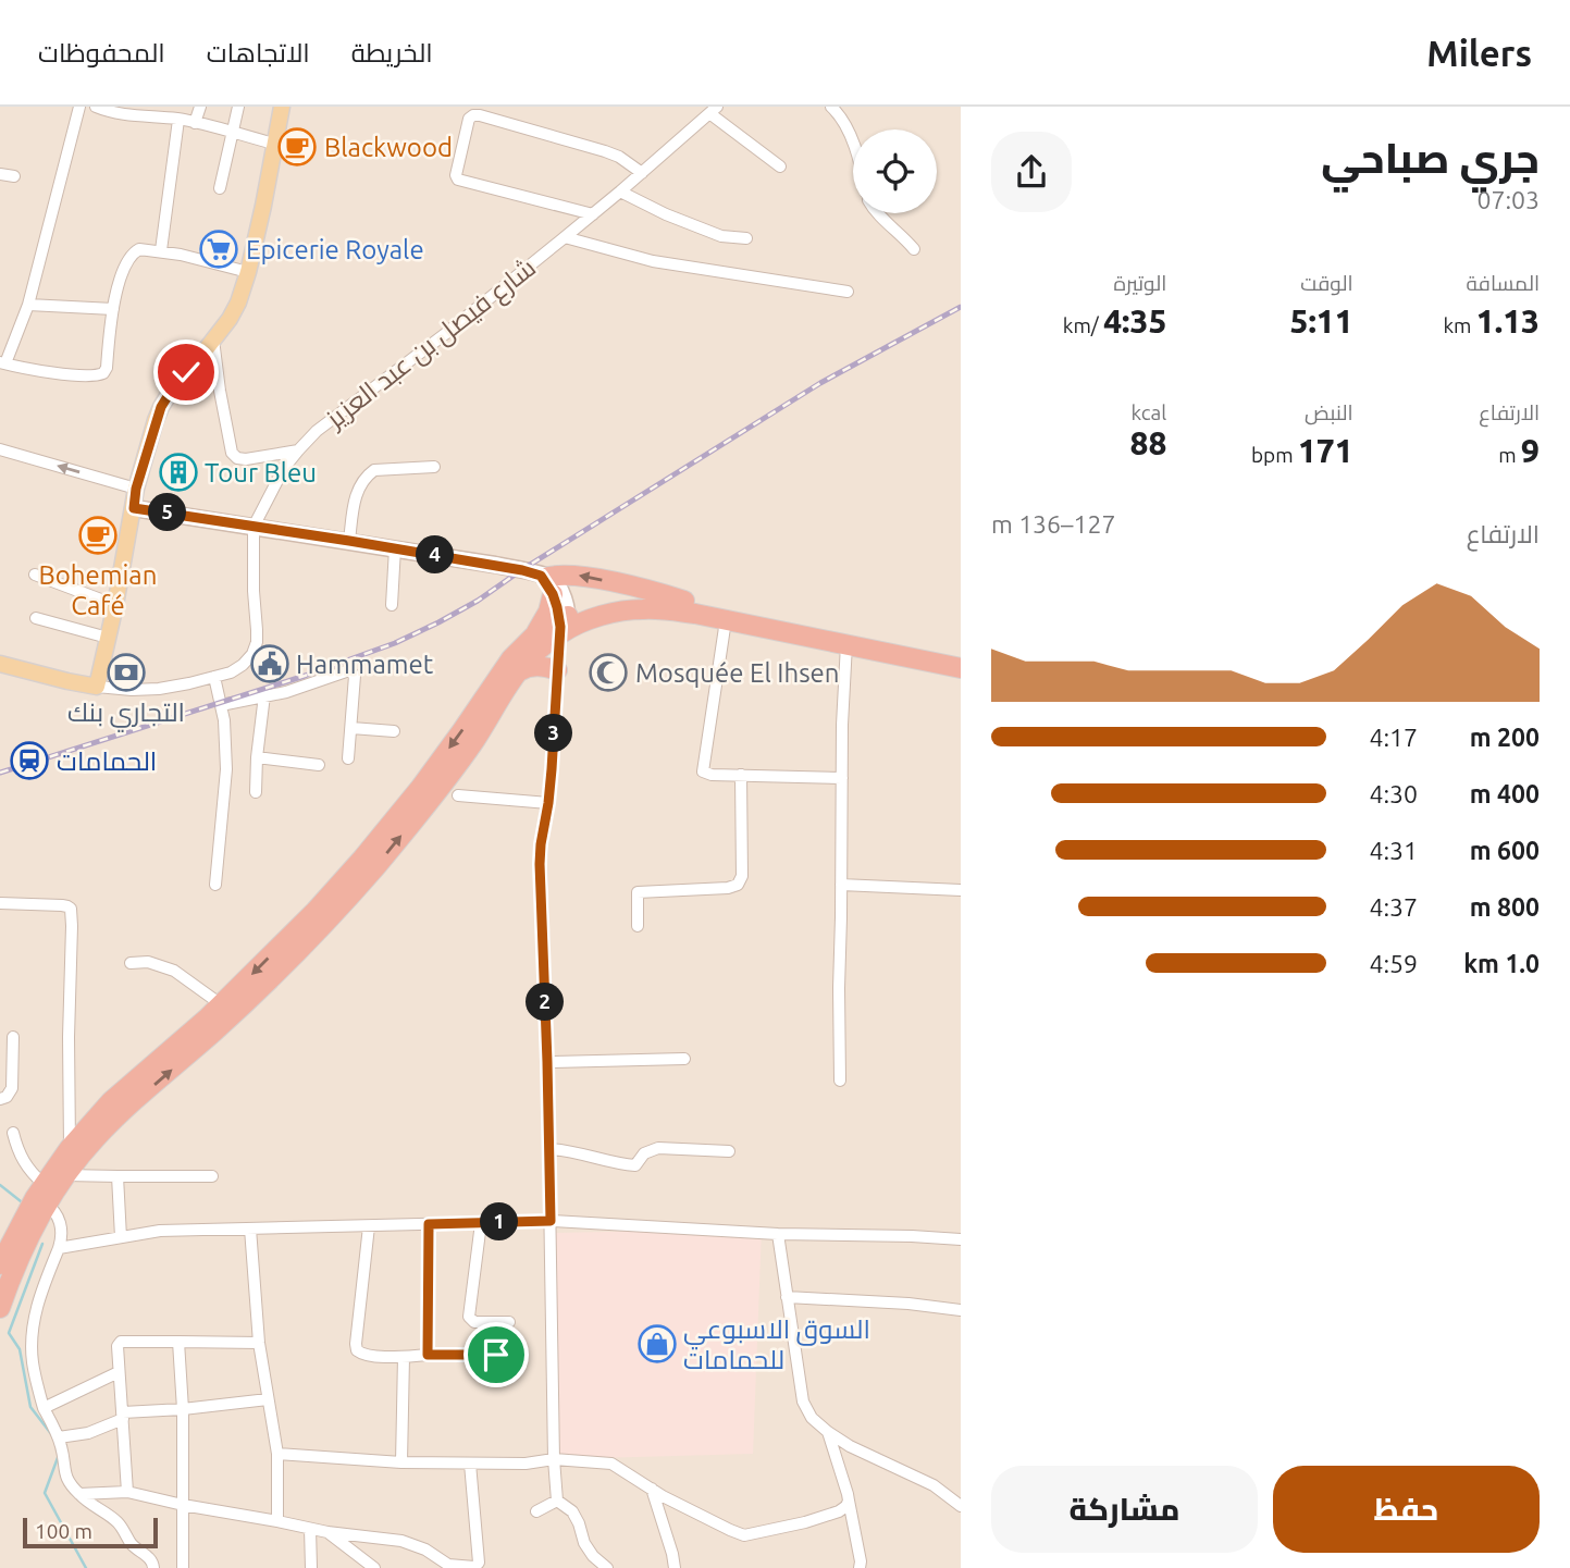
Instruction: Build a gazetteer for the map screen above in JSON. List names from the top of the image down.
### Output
{
  "streets": {
    "street": ["شارع فيصل بن عبد العزيز"]
  },
  "places": {
    "cafe": ["Blackwood", "Bohemian Café"],
    "supermarket": ["Epicerie Royale"],
    "building": ["Tour Bleu"],
    "public building": ["Hammamet"],
    "bank": ["التجاري بنك"],
    "mosque": ["Mosquée El Ihsen"],
    "station": ["الحمامات"],
    "shop": ["السوق الاسبوعي للحمامات"]
  },
  "scale_bar": "100 m",
  "page": {
    "header": "Milers",
    "nav": ["الخريطة", "الاتجاهات", "المحفوظات"],
    "heading": ["جري صباحي", "07:03"],
    "stats": [
      ["المسافة", "1.13 km"],
      ["الوقت", "5:11"],
      ["الوتيرة", "4:35 /km"],
      ["الارتفاع", "9 m"],
      ["النبض", "171 bpm"],
      ["kcal", "88"]
    ],
    "pins": [
      "5",
      "4",
      "3",
      "2",
      "1"
    ],
    "chart": ["الارتفاع", "127–136 m"],
    "list": [
      {
        "name": "200 m",
        "note": "4:17"
      },
      {
        "name": "400 m",
        "note": "4:30"
      },
      {
        "name": "600 m",
        "note": "4:31"
      },
      {
        "name": "800 m",
        "note": "4:37"
      },
      {
        "name": "1.0 km",
        "note": "4:59"
      }
    ],
    "buttons": ["حفظ", "مشاركة"],
    "scale": "100 m"
  }
}
